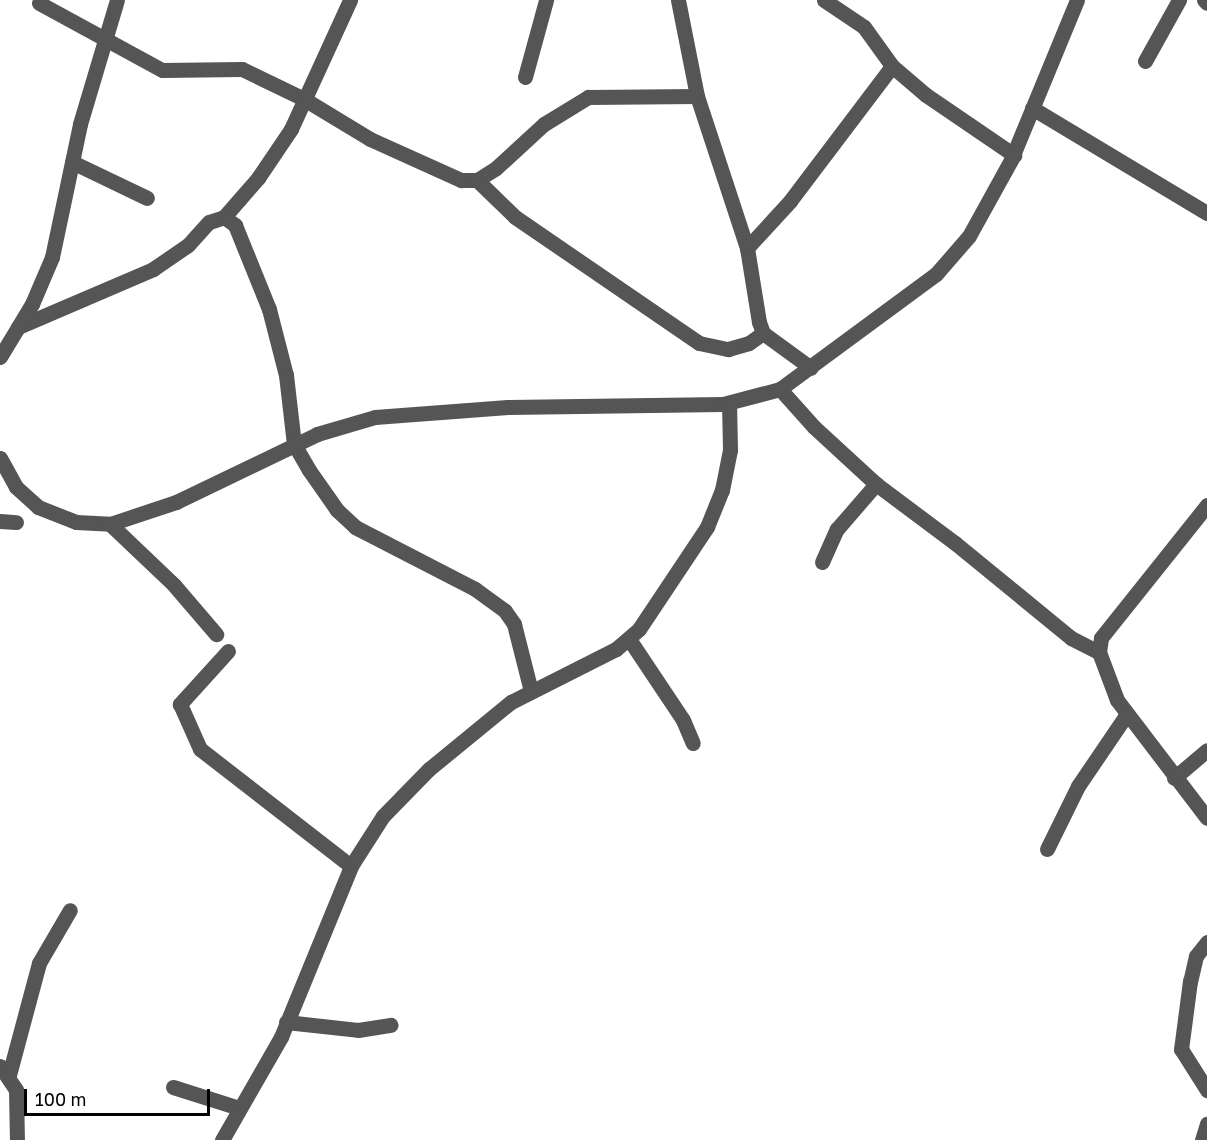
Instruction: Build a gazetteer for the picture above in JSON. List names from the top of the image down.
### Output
{
  "scale_bar": "100 m"
}
